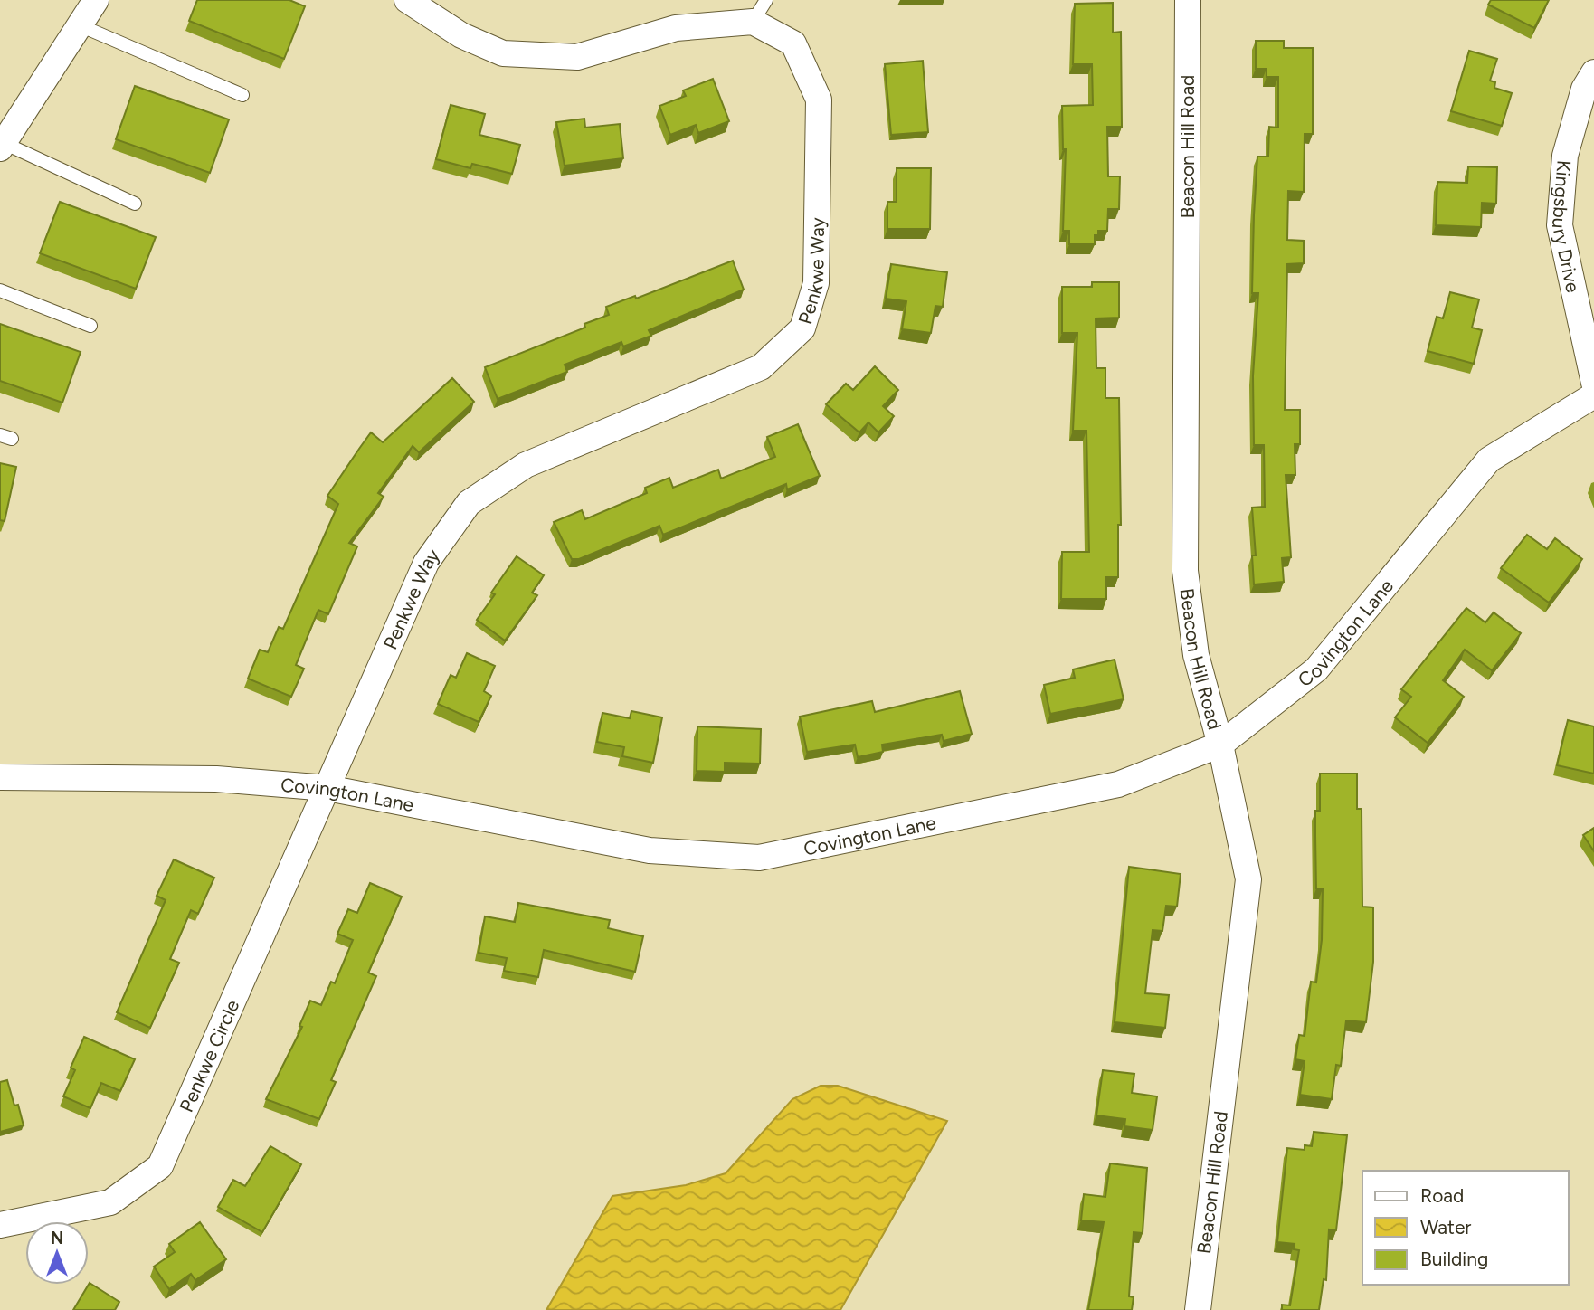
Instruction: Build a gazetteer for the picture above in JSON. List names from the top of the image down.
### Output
{
  "streets": {
    "street": [
      "Beacon Hill Road",
      "Kingsbury Drive",
      "Penkwe Way",
      "Covington Lane",
      "Penkwe Circle"
    ]
  },
  "crossings": [
    ["Beacon Hill Road", "Covington Lane"],
    ["Penkwe Way", "Covington Lane"],
    ["Penkwe Way", "Penkwe Circle"],
    ["Covington Lane", "Penkwe Circle"]
  ],
  "legend": ["Road", "Water", "Building"],
  "north": "top"
}
